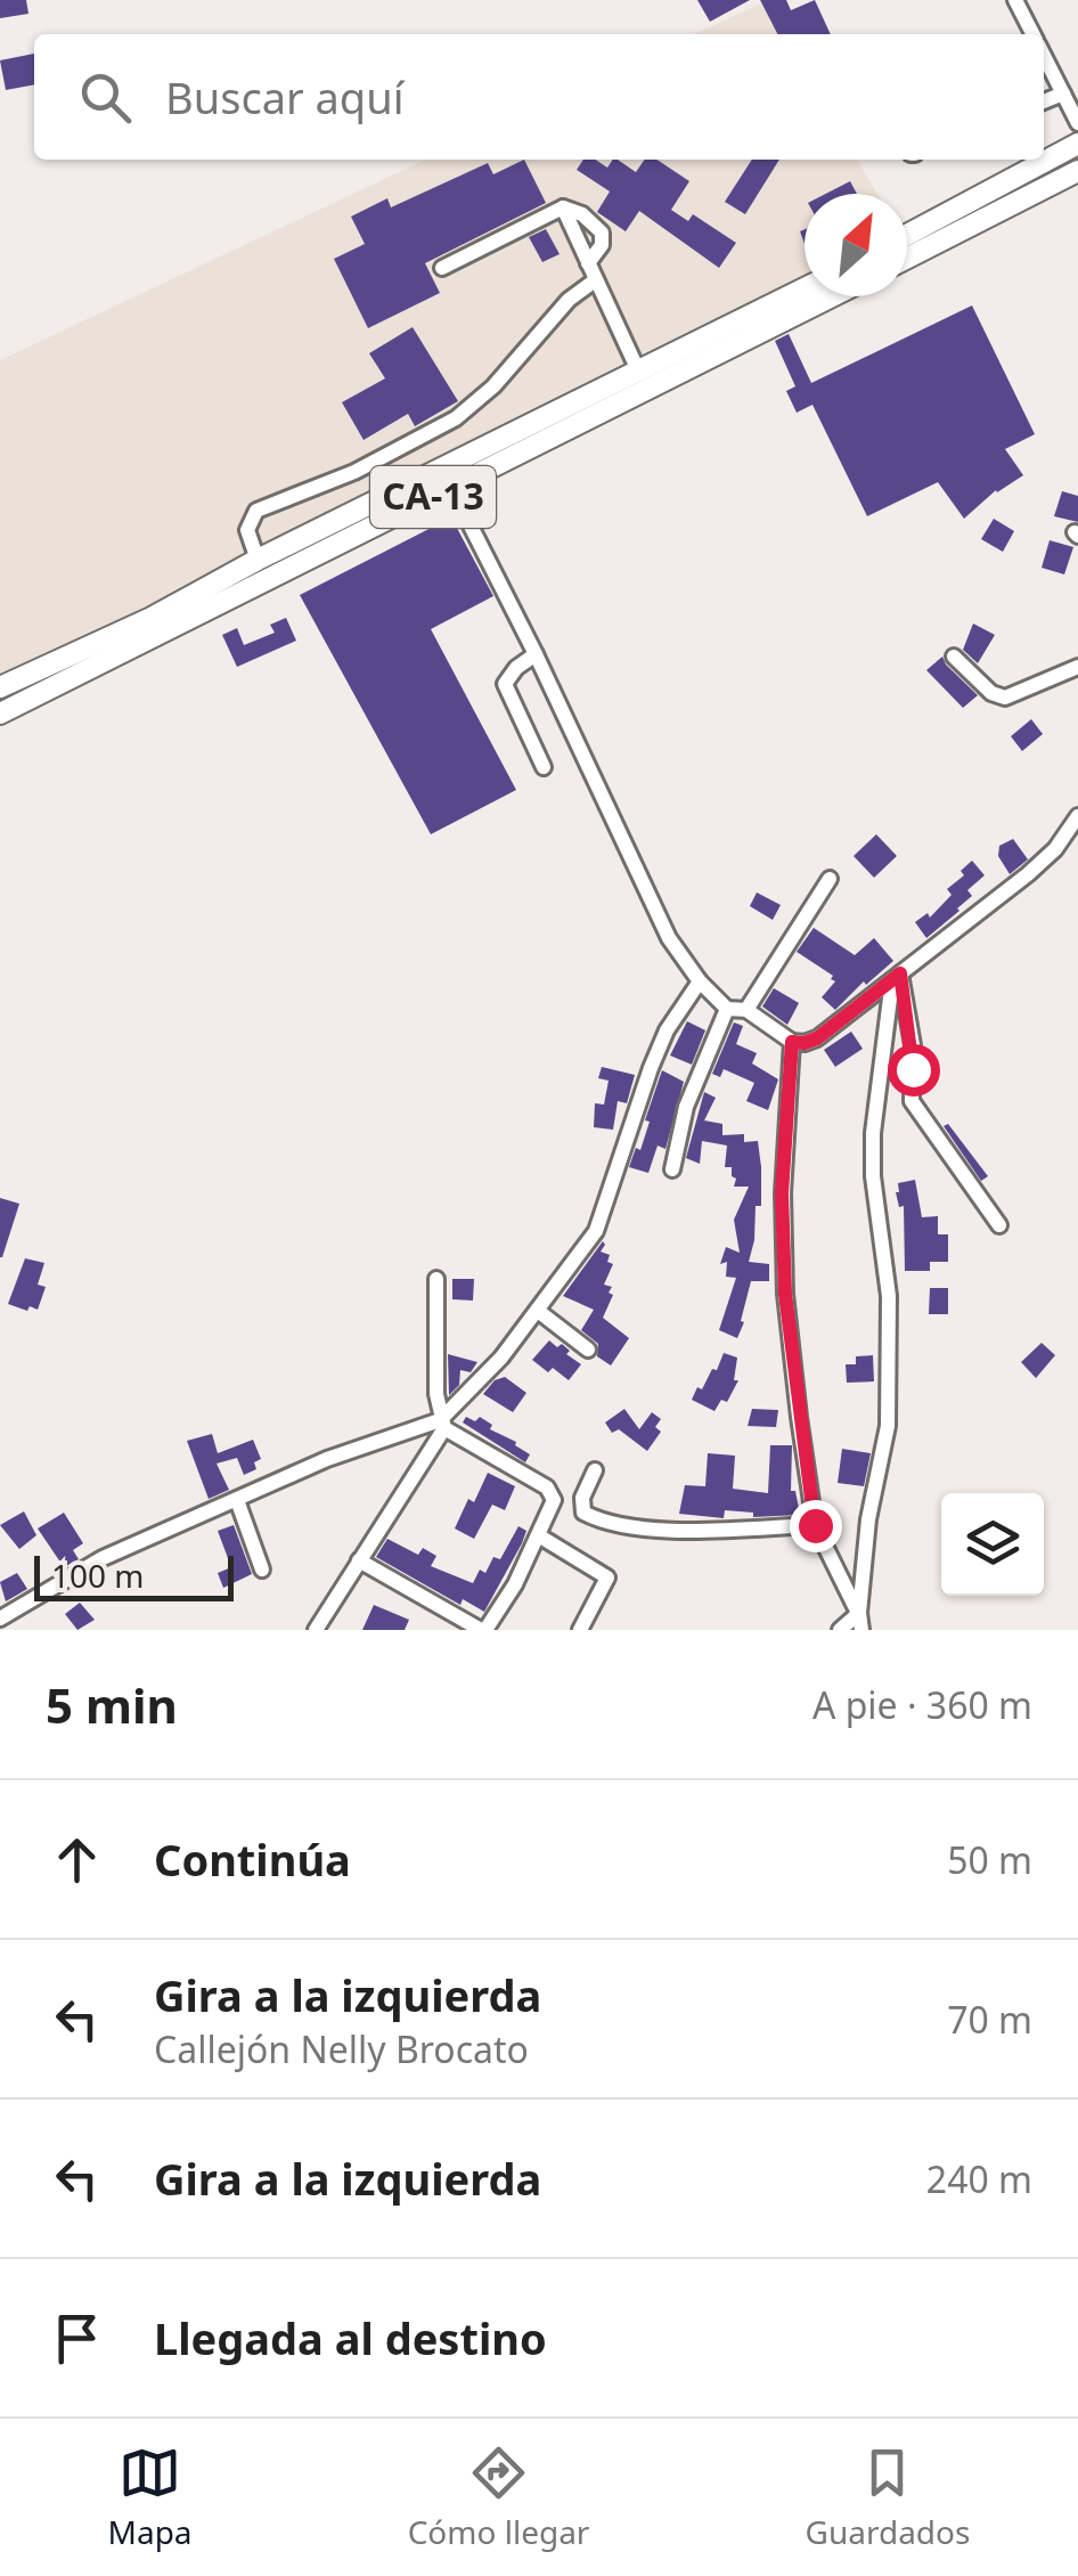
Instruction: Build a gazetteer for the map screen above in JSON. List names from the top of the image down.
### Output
{
  "streets": {
    "highway": ["CA-13"]
  },
  "scale_bar": "100 m",
  "north": "top right",
  "page": {
    "search": "Buscar aquí",
    "scale": "100 m",
    "heading": ["5 min", "A pie · 360 m"],
    "list": [
      ["Continúa", "50 m"],
      ["Gira a la izquierda", "Callejón Nelly Brocato", "70 m"],
      ["Gira a la izquierda", "240 m"],
      "Llegada al destino"
    ],
    "nav": ["Mapa", "Cómo llegar", "Guardados"]
  }
}
